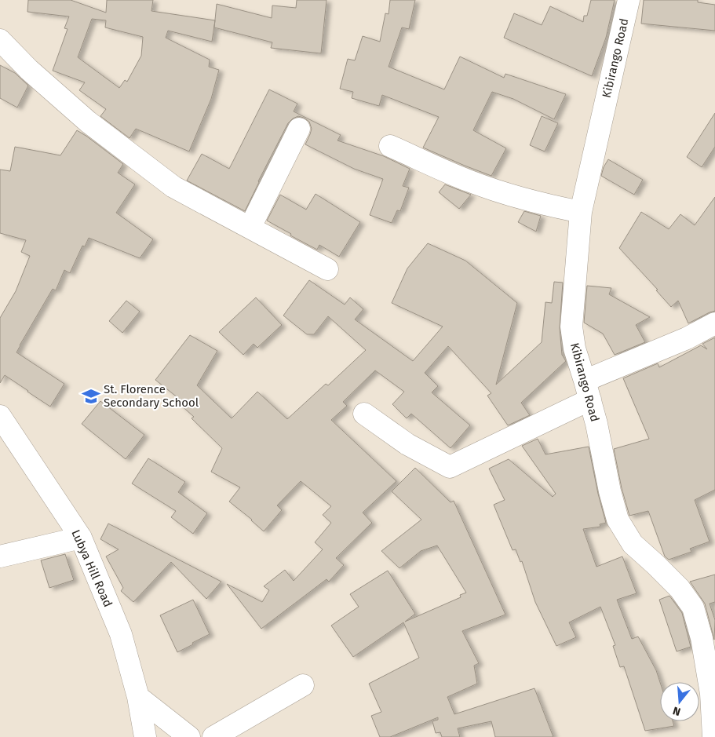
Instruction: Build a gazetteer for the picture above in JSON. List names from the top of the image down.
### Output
{
  "streets": {
    "street": ["Kibirango Road", "Lubya Hill Road"]
  },
  "places": {
    "school or university": ["St. Florence Secondary School"]
  },
  "north": "bottom"
}
